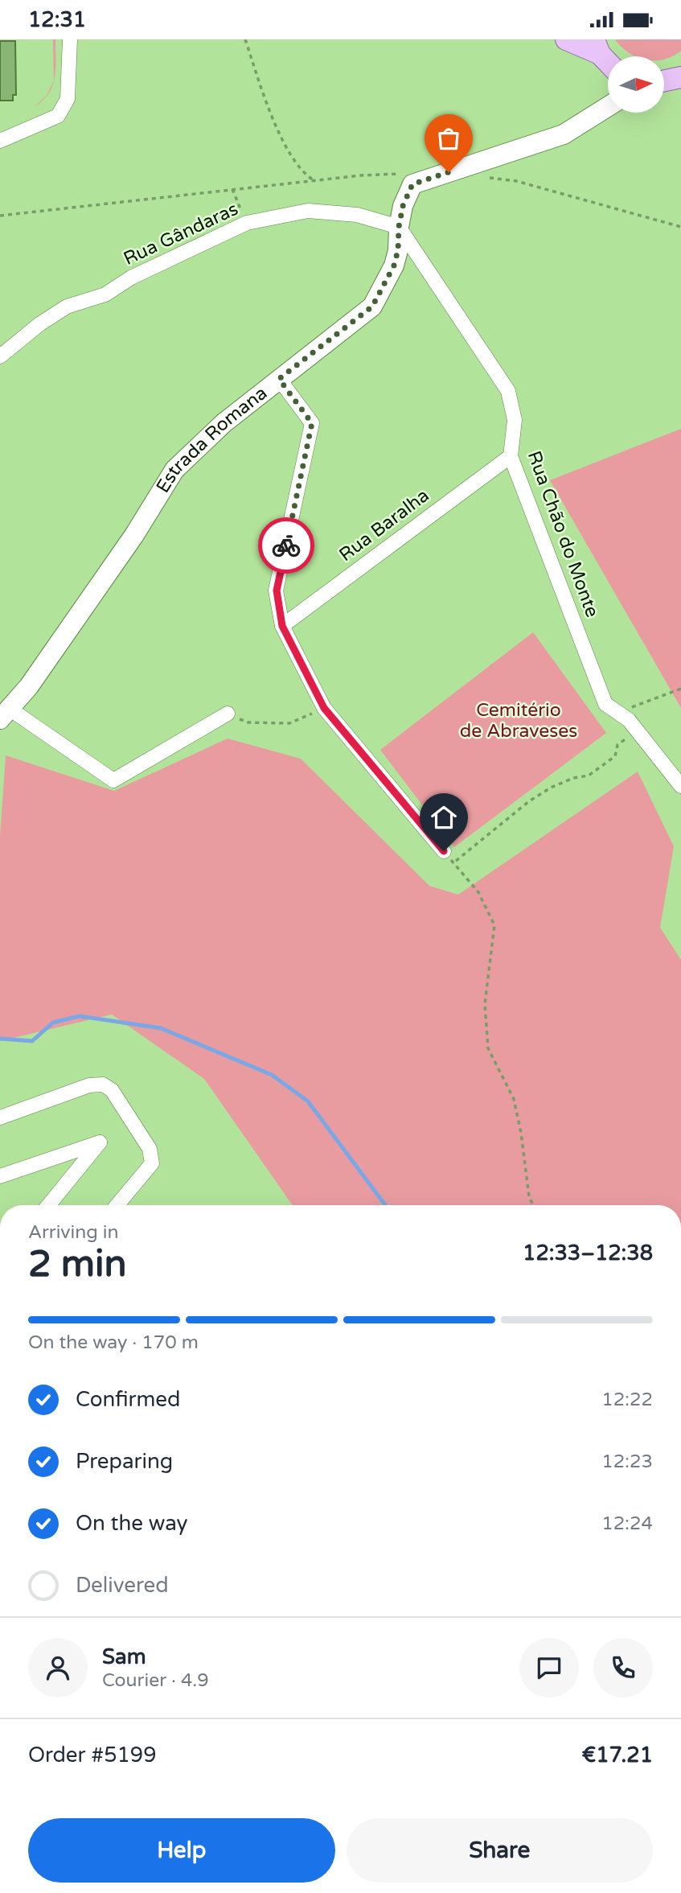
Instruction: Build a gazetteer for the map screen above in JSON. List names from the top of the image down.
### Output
{
  "streets": {
    "street": [
      "Rua Gândaras",
      "Estrada Romana",
      "Rua Baralha",
      "Rua Chão do Monte"
    ]
  },
  "crossings": [
    ["Rua Gândaras", "Estrada Romana"],
    ["Rua Gândaras", "Rua Chão do Monte"],
    ["Estrada Romana", "Rua Chão do Monte"],
    ["Rua Baralha", "Rua Chão do Monte"]
  ],
  "parks": ["Cemitério de Abraveses"],
  "north": "right",
  "page": {
    "status": "12:31",
    "heading": ["2 min", "Arriving in", "12:33–12:38"],
    "panel": [
      "Sam",
      "Courier · 4.9",
      "Order #5199",
      "€17.21"
    ],
    "bar": "On the way · 170 m",
    "list": [
      ["Confirmed", "12:22"],
      ["Preparing", "12:23"],
      ["On the way", "12:24"],
      "Delivered"
    ],
    "buttons": ["Help", "Share"]
  }
}
